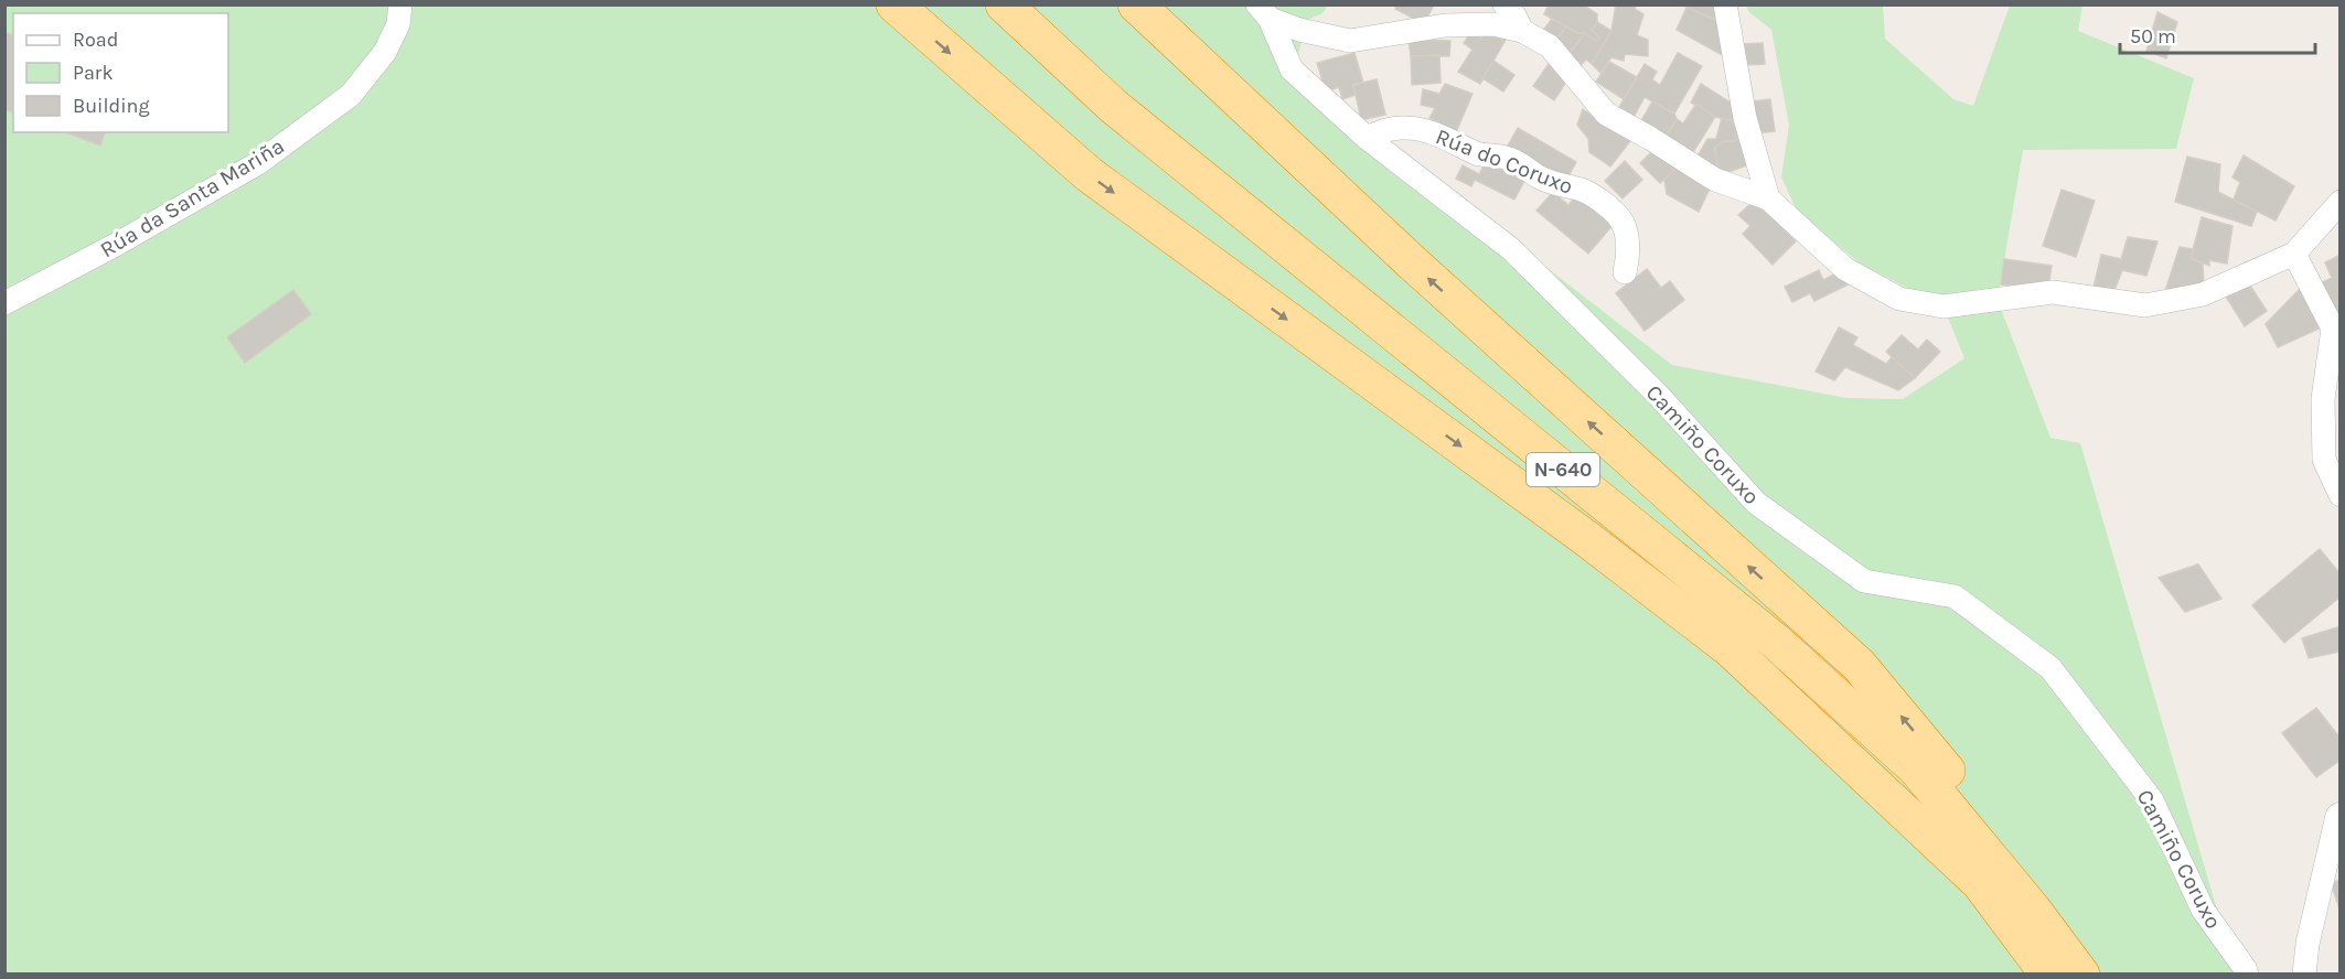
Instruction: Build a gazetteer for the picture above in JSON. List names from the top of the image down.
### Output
{
  "streets": {
    "highway": ["N-640"],
    "street": ["Rúa do Coruxo", "Rúa da Santa Mariña", "Camiño Coruxo"]
  },
  "crossings": [
    ["Rúa do Coruxo", "Camiño Coruxo"]
  ],
  "legend": ["Road", "Park", "Building"],
  "scale_bar": "50 m"
}
